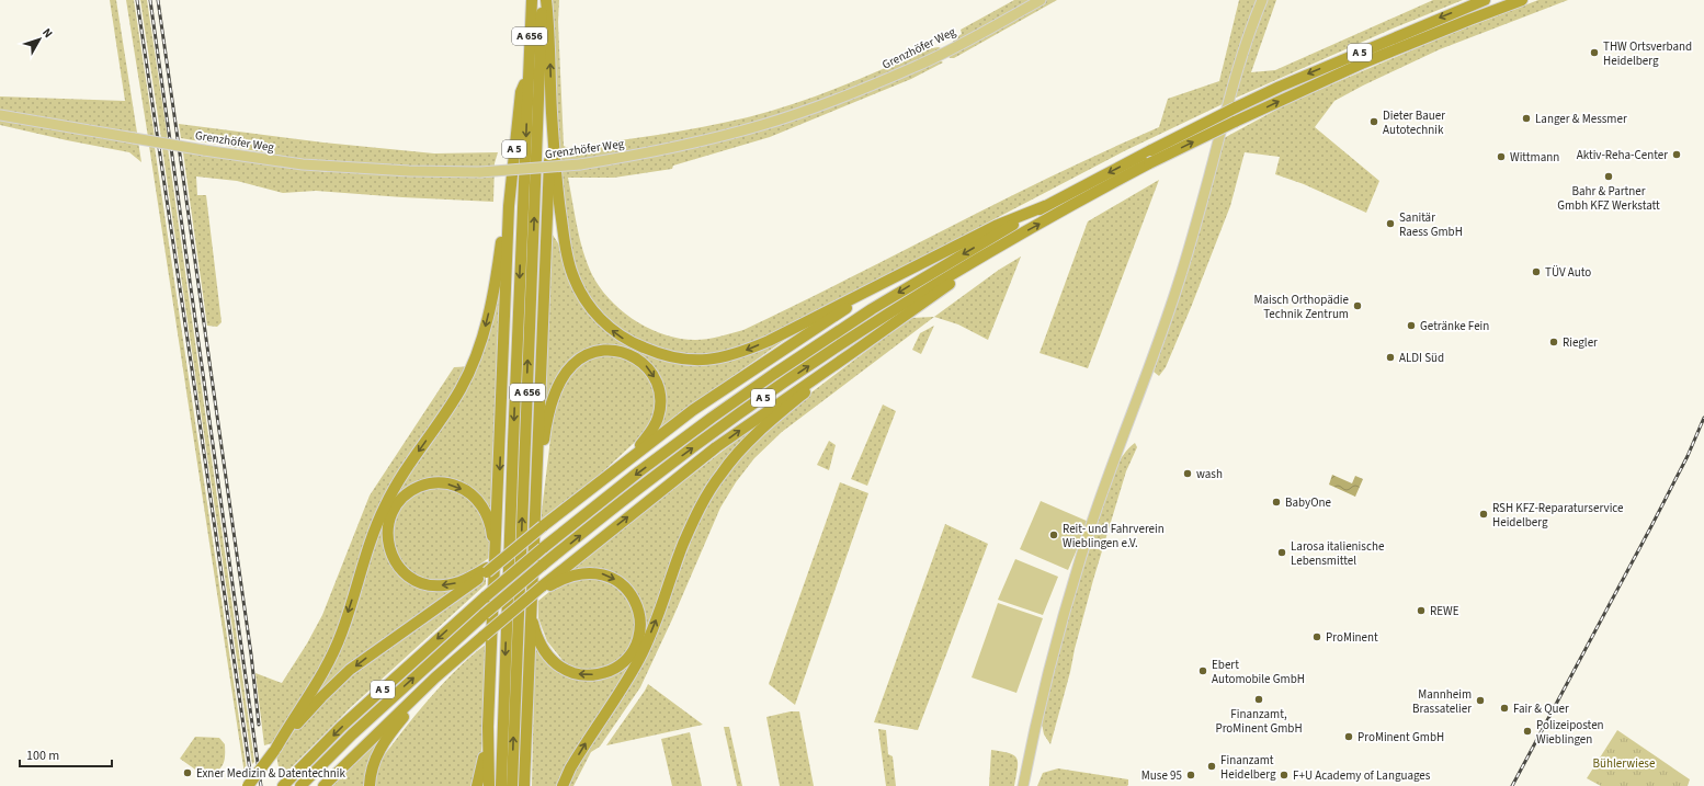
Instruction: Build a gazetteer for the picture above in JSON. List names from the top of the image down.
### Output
{
  "streets": {
    "highway": ["A 656", "A 5"],
    "main road": ["Grenzhöfer Weg"]
  },
  "crossings": [
    ["A 656", "A 5"]
  ],
  "parks": ["Bühlerwiese"],
  "places": [
    "THW Ortsverband Heidelberg",
    "Langer & Messmer",
    "Dieter Bauer Autotechnik",
    "Aktiv-Reha-Center",
    "Wittmann",
    "Bahr & Partner Gmbh KFZ Werkstatt",
    "Sanitär Raess GmbH",
    "TÜV Auto",
    "Maisch Orthopädie Technik Zentrum",
    "Getränke Fein",
    "Riegler",
    "ALDI Süd",
    "wash",
    "BabyOne",
    "RSH KFZ-Reparaturservice Heidelberg",
    "Reit- und Fahrverein Wieblingen e.V.",
    "Larosa italienische Lebensmittel",
    "REWE",
    "ProMinent",
    "Ebert Automobile GmbH",
    "Finanzamt, ProMinent GmbH",
    "Mannheim Brassatelier",
    "Fair & Quer",
    "Polizeiposten Wieblingen",
    "ProMinent GmbH",
    "Finanzamt Heidelberg",
    "Exner Medizin & Datentechnik",
    "Muse 95",
    "F+U Academy of Languages"
  ],
  "scale_bar": "100 m",
  "north": "top right"
}
